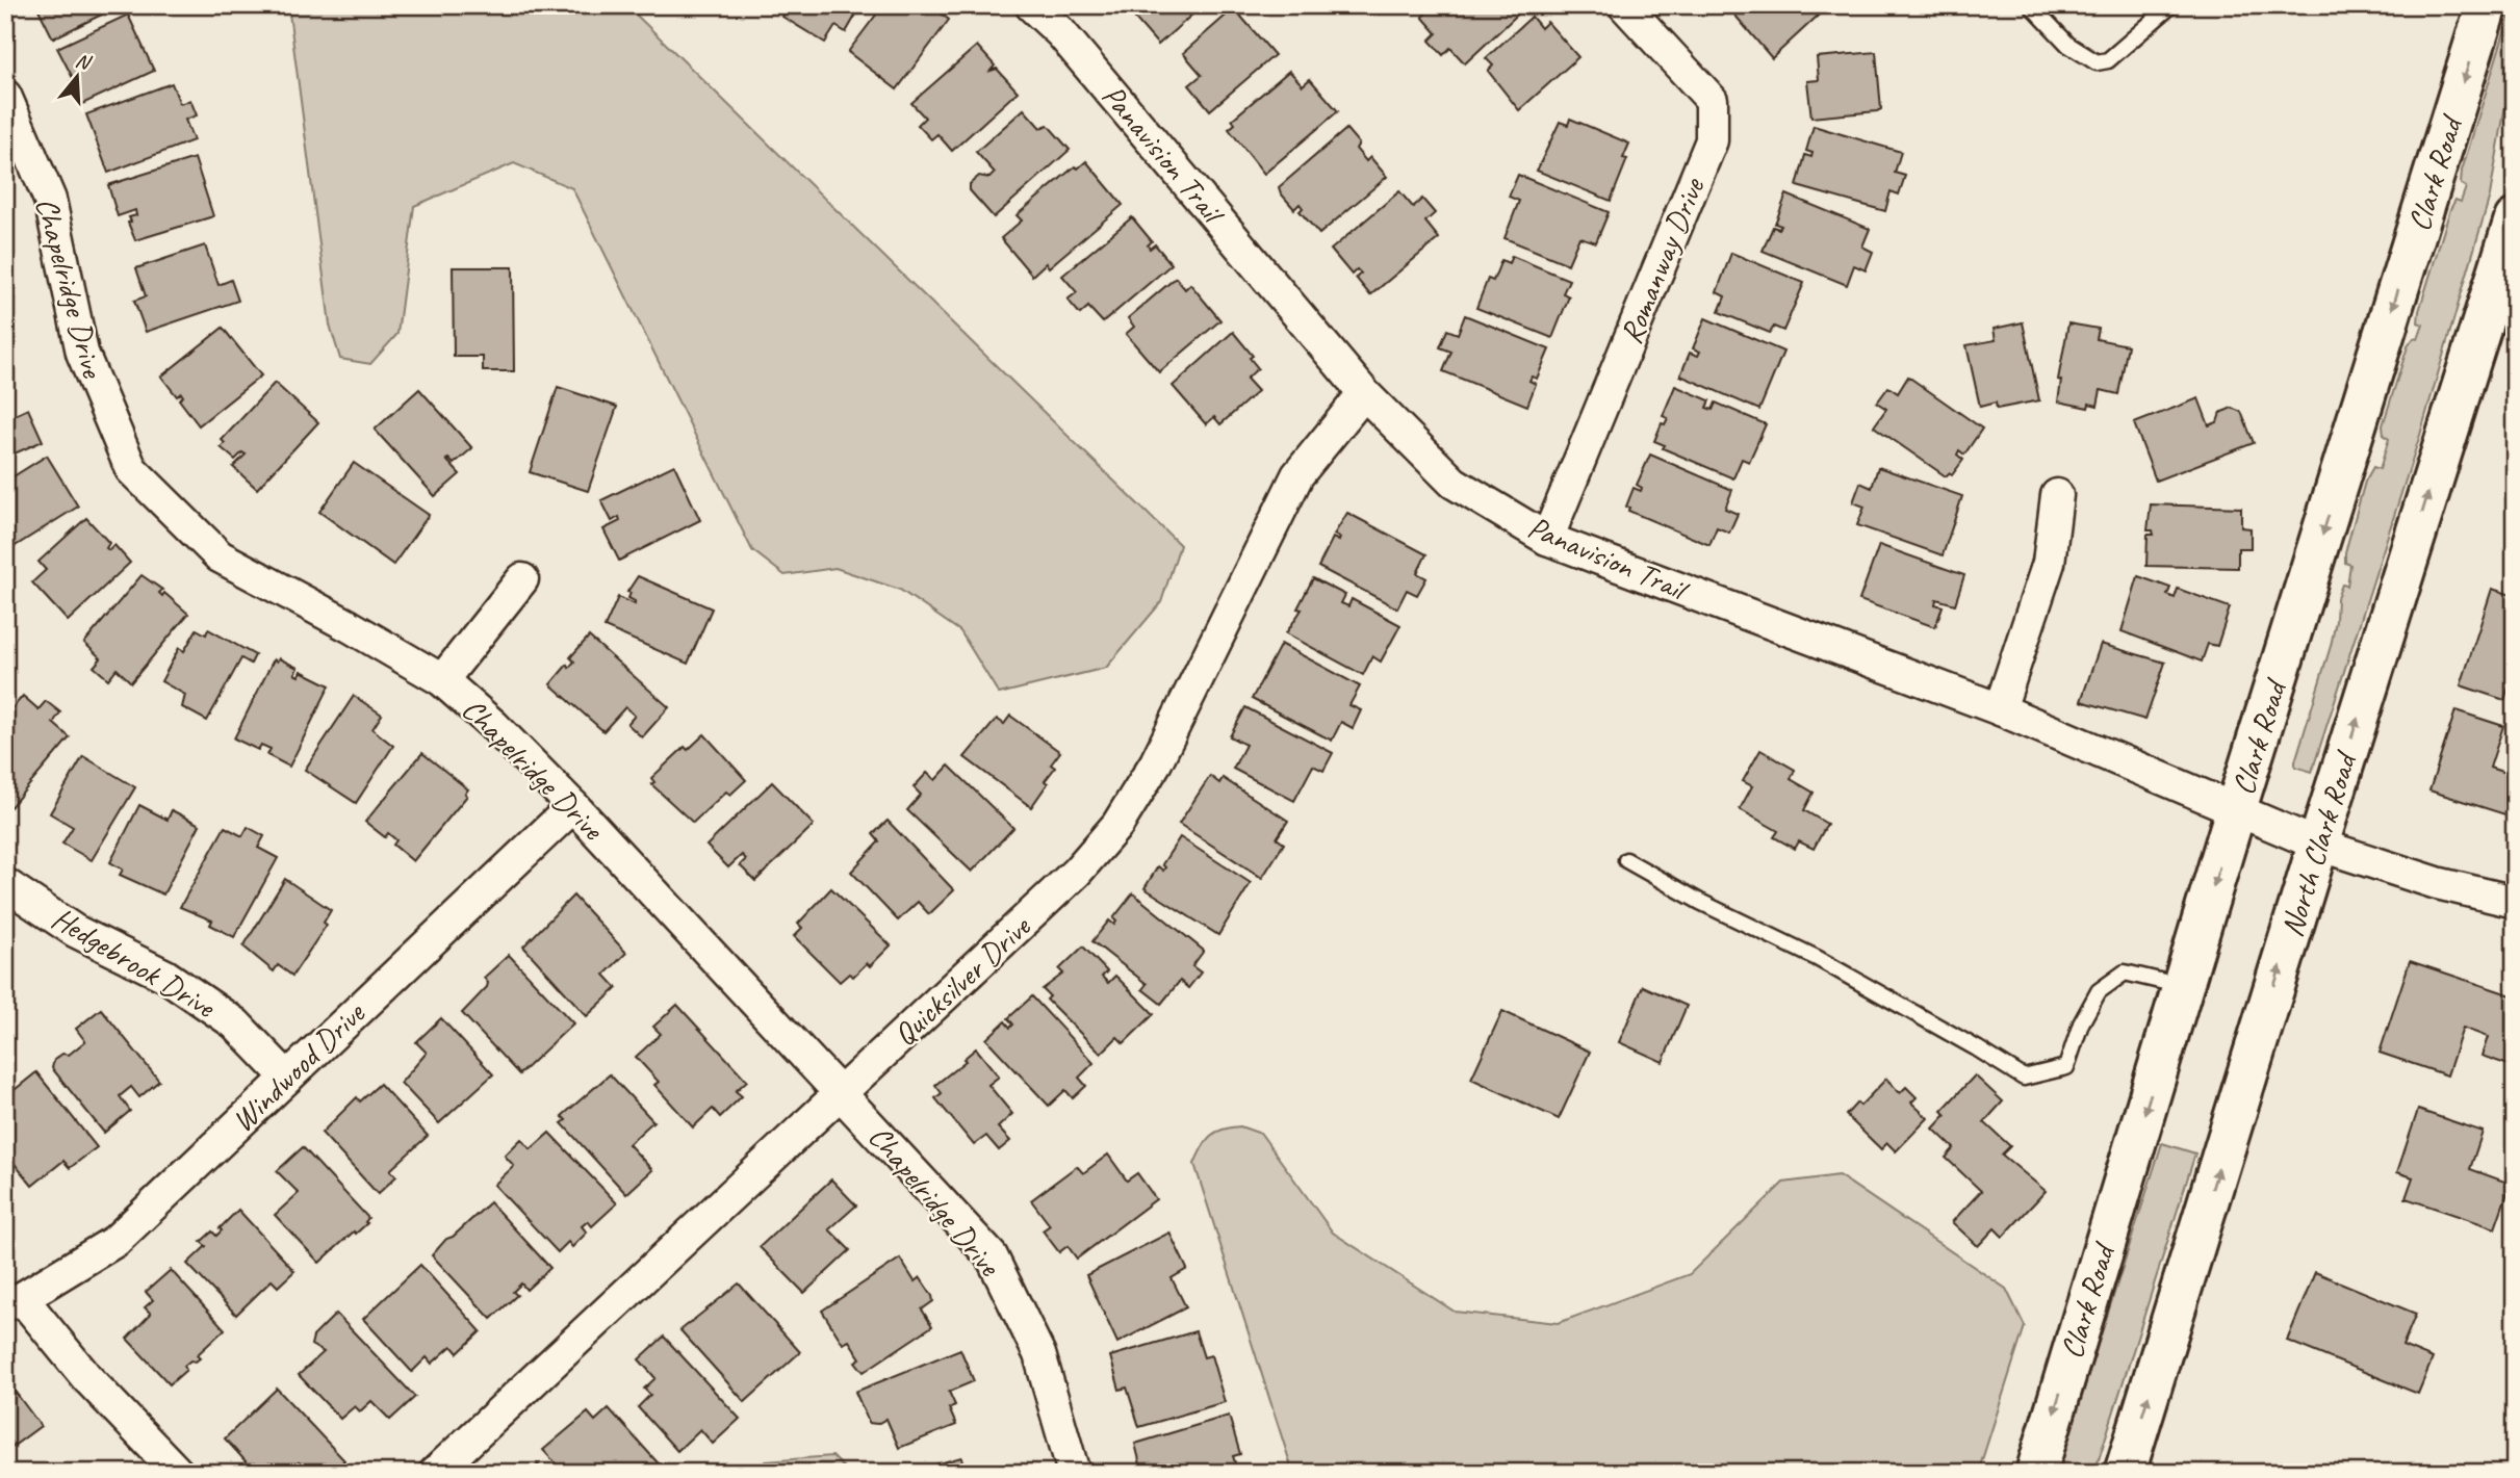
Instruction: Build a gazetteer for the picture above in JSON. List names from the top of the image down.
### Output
{
  "streets": {
    "main road": ["Clark Road", "North Clark Road"],
    "street": [
      "Panavision Trail",
      "Romanway Drive",
      "Chapelridge Drive",
      "Hedgebrook Drive",
      "Quicksilver Drive",
      "Windwood Drive"
    ]
  },
  "crossings": [
    ["Panavision Trail", "Clark Road"],
    ["Panavision Trail", "Romanway Drive"],
    ["Panavision Trail", "North Clark Road"],
    ["Panavision Trail", "Quicksilver Drive"],
    ["Chapelridge Drive", "Quicksilver Drive"],
    ["Chapelridge Drive", "Windwood Drive"],
    ["Hedgebrook Drive", "Windwood Drive"]
  ],
  "one_way": ["Clark Road", "North Clark Road"],
  "north": "top"
}
